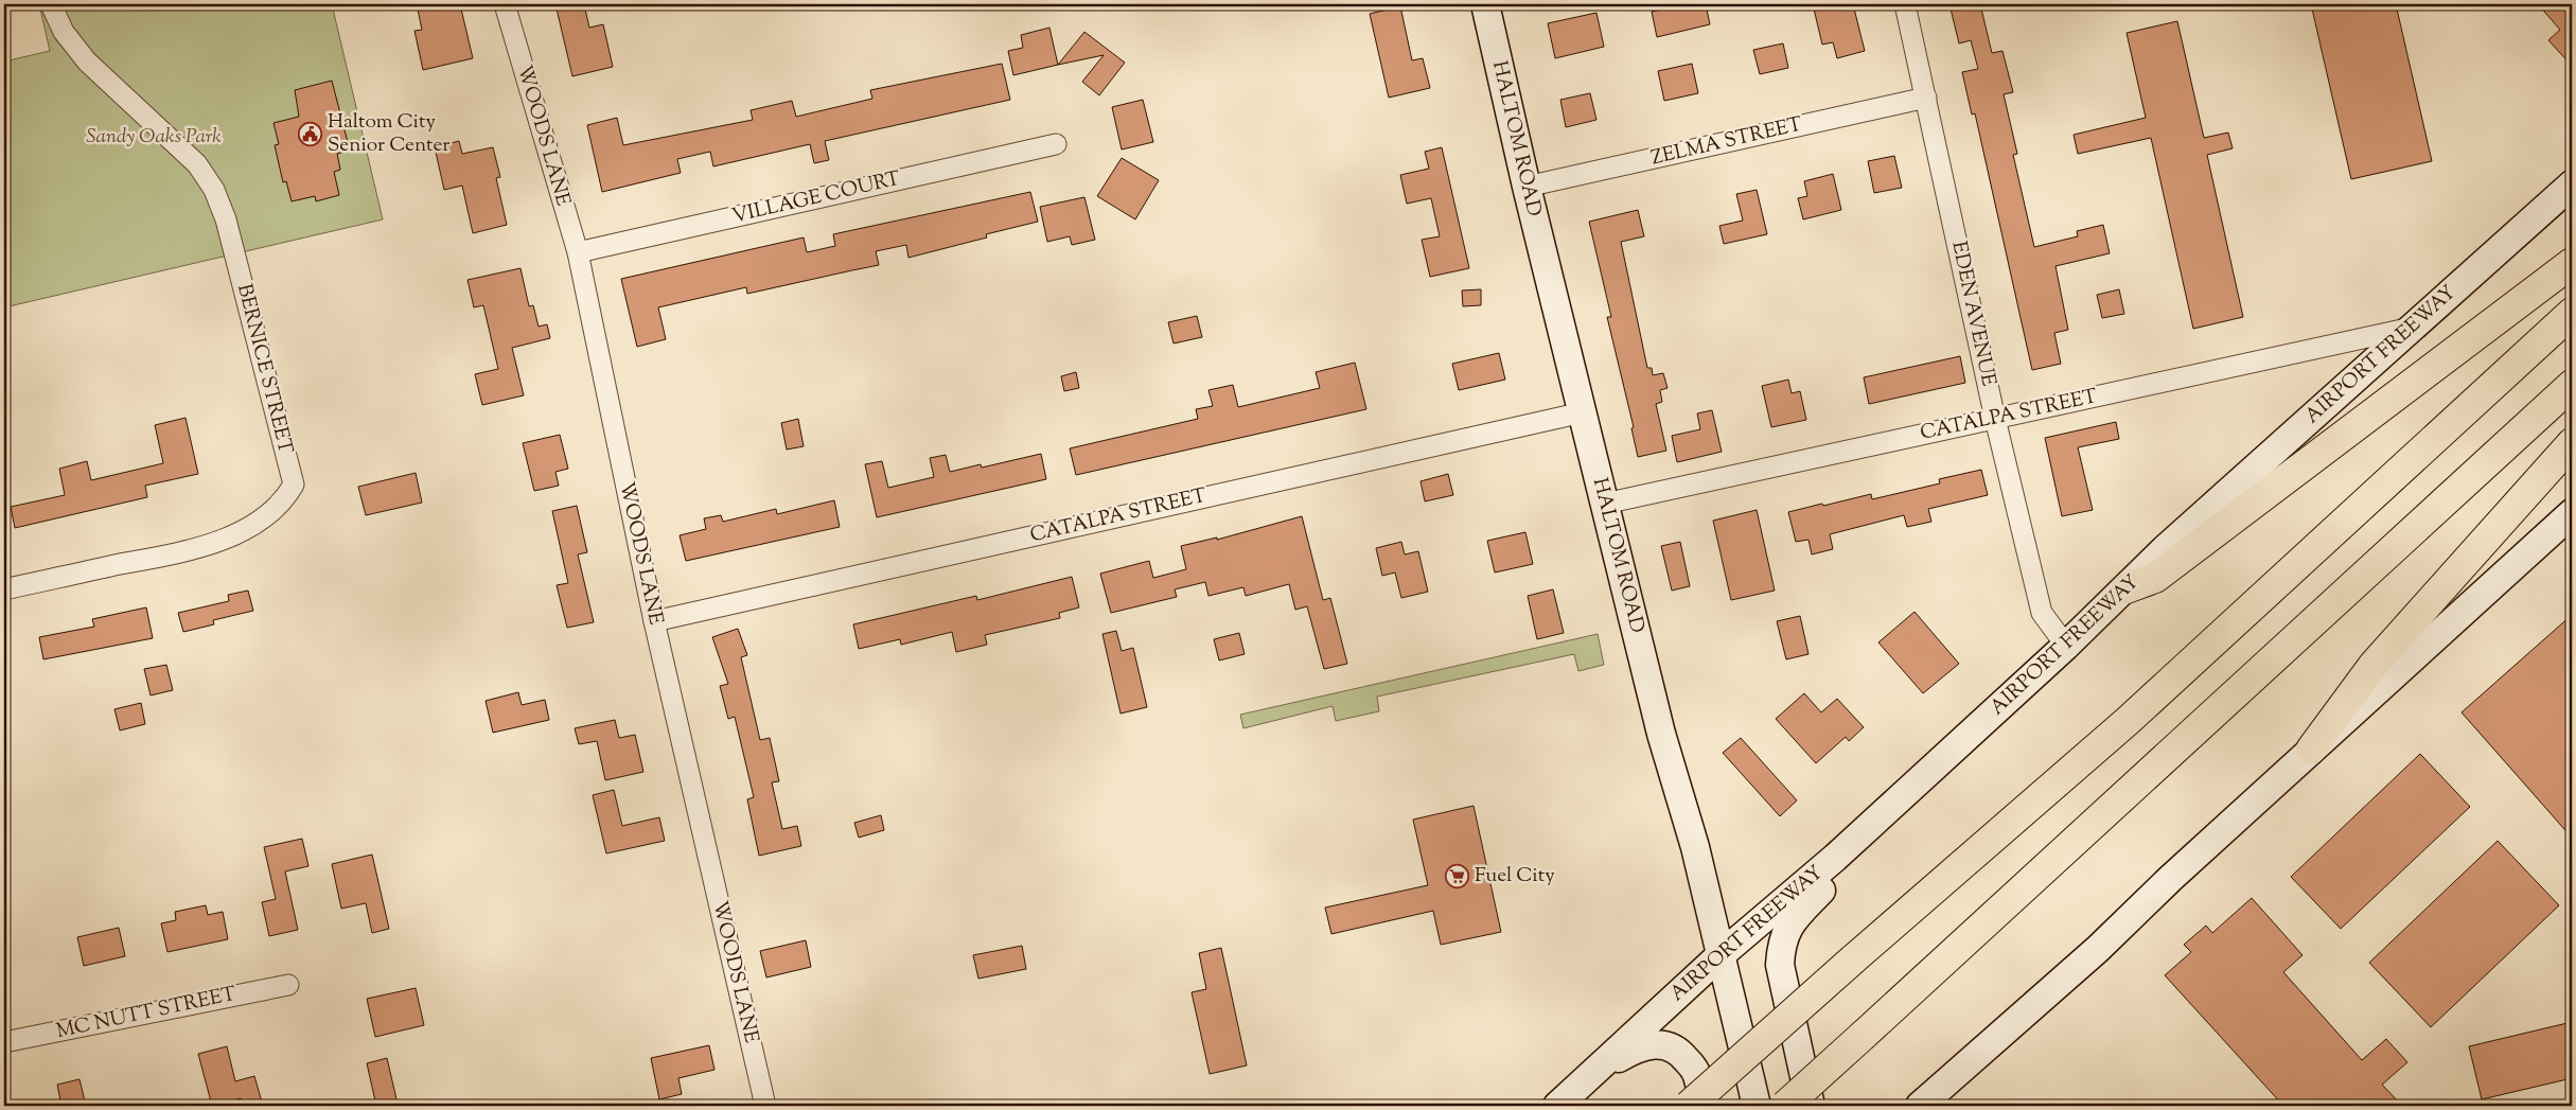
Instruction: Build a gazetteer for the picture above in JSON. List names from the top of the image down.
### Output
{
  "streets": {
    "main road": ["HALTOM ROAD", "AIRPORT FREEWAY"],
    "street": [
      "WOODS LANE",
      "ZELMA STREET",
      "VILLAGE COURT",
      "EDEN AVENUE",
      "BERNICE STREET",
      "CATALPA STREET",
      "MC NUTT STREET"
    ]
  },
  "crossings": [
    ["WOODS LANE", "VILLAGE COURT"],
    ["WOODS LANE", "CATALPA STREET"],
    ["HALTOM ROAD", "ZELMA STREET"],
    ["HALTOM ROAD", "AIRPORT FREEWAY"],
    ["HALTOM ROAD", "CATALPA STREET"],
    ["ZELMA STREET", "EDEN AVENUE"],
    ["EDEN AVENUE", "AIRPORT FREEWAY"],
    ["EDEN AVENUE", "CATALPA STREET"],
    ["AIRPORT FREEWAY", "CATALPA STREET"]
  ],
  "parks": ["Sandy Oaks Park"],
  "places": {
    "public building": ["Haltom City Senior Center"],
    "supermarket": ["Fuel City"]
  }
}
